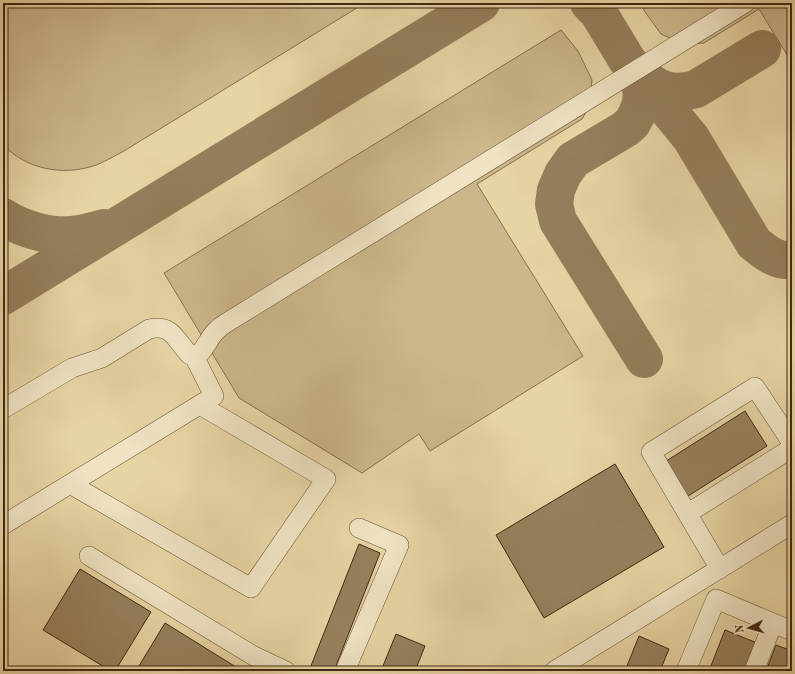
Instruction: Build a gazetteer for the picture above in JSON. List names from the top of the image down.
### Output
{
  "north": "left"
}
